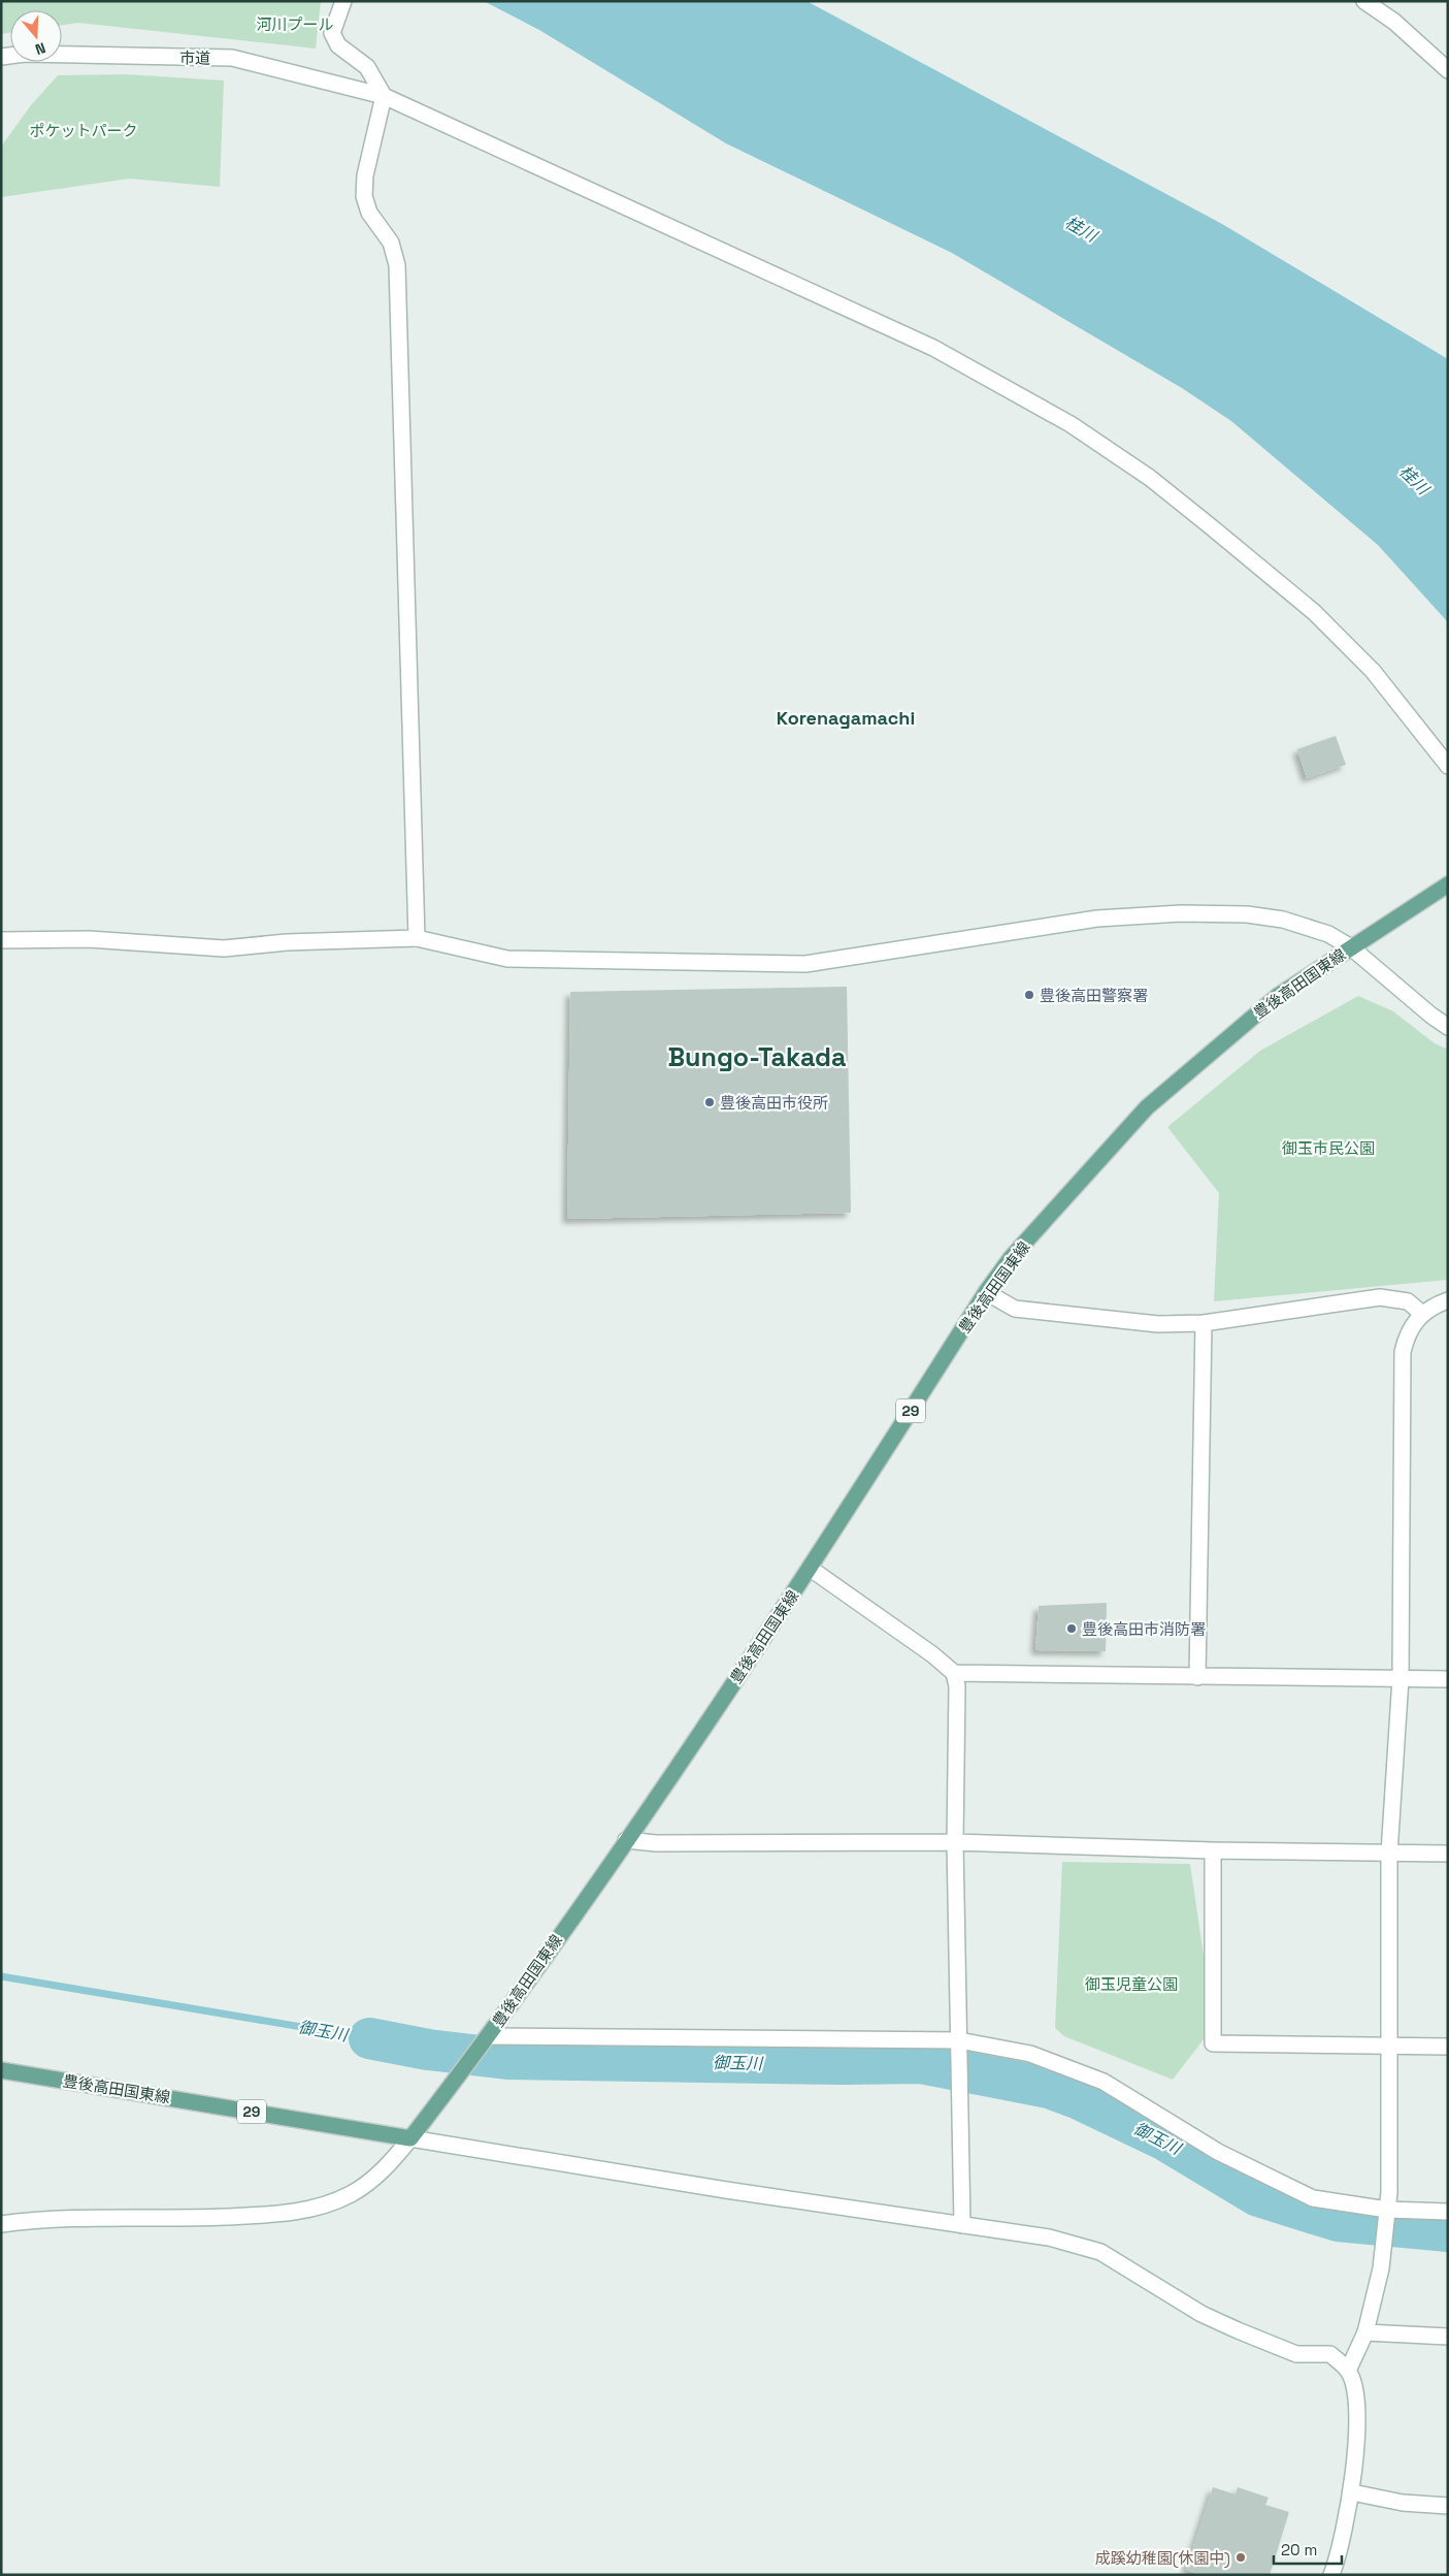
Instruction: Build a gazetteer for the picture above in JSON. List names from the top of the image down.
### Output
{
  "streets": {
    "main road": ["豊後高田国東線", "29"],
    "street": ["市道"]
  },
  "districts": ["Korenagamachi", "Bungo-Takada"],
  "water": ["桂川", "御玉川"],
  "parks": [
    "河川プール",
    "ポケットパーク",
    "御玉市民公園",
    "御玉児童公園"
  ],
  "places": [
    "豊後高田警察署",
    "豊後高田市役所",
    "豊後高田市消防署",
    "成蹊幼稚園(休園中)"
  ],
  "scale_bar": "20 m",
  "north": "bottom"
}
